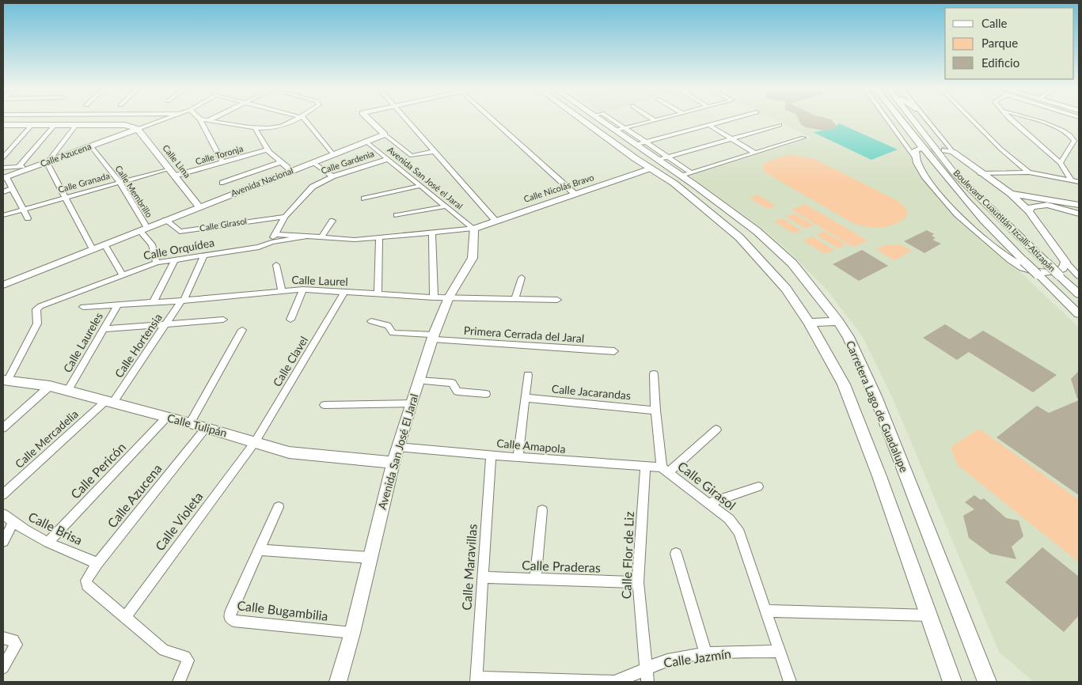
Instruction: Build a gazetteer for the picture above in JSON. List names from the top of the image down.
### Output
{
  "streets": {
    "main road": ["Carretera Lago de Guadalupe"],
    "street": [
      "Calle Azucena",
      "Calle Toronja",
      "Calle Lima",
      "Calle Gardenia",
      "Avenida San José el Jaral",
      "Avenida Nacional",
      "Calle Granada",
      "Calle Nicolás Bravo",
      "Calle Membrillo",
      "Boulevard Cuautitlán Izcalli-Atizapán",
      "Calle Girasol",
      "Calle Orquídea",
      "Calle Laurel",
      "Primera Cerrada del Jaral",
      "Calle Laureles",
      "Calle Hortensia",
      "Calle Clavel",
      "Calle Jacarandas",
      "Calle Tulipán",
      "Calle Mercadelia",
      "Calle Amapola",
      "Avenida San José El Jaral",
      "Calle Pericón",
      "Calle Violeta",
      "Calle Brisa",
      "Calle Flor de Liz",
      "Calle Praderas",
      "Calle Maravillas",
      "Calle Bugambilia",
      "Calle Jazmín"
    ]
  },
  "crossings": [
    ["Calle Azucena", "Calle Lima"],
    ["Calle Azucena", "Calle Membrillo"],
    ["Calle Azucena", "Calle Tulipán"],
    ["Calle Azucena", "Calle Violeta"],
    ["Calle Azucena", "Calle Brisa"],
    ["Calle Toronja", "Calle Lima"],
    ["Calle Lima", "Avenida Nacional"],
    ["Calle Lima", "Calle Granada"],
    ["Calle Gardenia", "Avenida San José el Jaral"],
    ["Calle Gardenia", "Calle Girasol"],
    ["Calle Gardenia", "Calle Orquídea"],
    ["Avenida San José el Jaral", "Avenida Nacional"],
    ["Avenida San José el Jaral", "Calle Nicolás Bravo"],
    ["Avenida San José el Jaral", "Calle Orquídea"],
    ["Avenida San José el Jaral", "Avenida San José El Jaral"],
    ["Avenida Nacional", "Calle Membrillo"],
    ["Avenida Nacional", "Calle Girasol"],
    ["Calle Granada", "Calle Membrillo"],
    ["Calle Nicolás Bravo", "Calle Orquídea"],
    ["Calle Nicolás Bravo", "Carretera Lago de Guadalupe"],
    ["Calle Nicolás Bravo", "Avenida San José El Jaral"],
    ["Calle Membrillo", "Calle Orquídea"],
    ["Calle Girasol", "Calle Jacarandas"],
    ["Calle Girasol", "Calle Amapola"],
    ["Calle Girasol", "Calle Jazmín"],
    ["Calle Orquídea", "Calle Hortensia"],
    ["Calle Orquídea", "Calle Tulipán"],
    ["Calle Orquídea", "Avenida San José El Jaral"],
    ["Calle Laurel", "Calle Laureles"],
    ["Calle Laurel", "Calle Hortensia"],
    ["Calle Laurel", "Calle Clavel"],
    ["Calle Laurel", "Avenida San José El Jaral"],
    ["Primera Cerrada del Jaral", "Avenida San José El Jaral"],
    ["Calle Laureles", "Calle Tulipán"],
    ["Calle Hortensia", "Calle Tulipán"],
    ["Calle Hortensia", "Calle Mercadelia"],
    ["Calle Clavel", "Calle Tulipán"],
    ["Calle Clavel", "Calle Violeta"],
    ["Calle Tulipán", "Calle Mercadelia"],
    ["Calle Tulipán", "Avenida San José El Jaral"],
    ["Calle Tulipán", "Calle Pericón"],
    ["Calle Tulipán", "Calle Violeta"],
    ["Calle Amapola", "Avenida San José El Jaral"],
    ["Calle Amapola", "Calle Flor de Liz"],
    ["Calle Amapola", "Calle Maravillas"],
    ["Avenida San José El Jaral", "Calle Bugambilia"],
    ["Calle Pericón", "Calle Brisa"],
    ["Calle Flor de Liz", "Calle Praderas"],
    ["Calle Flor de Liz", "Calle Jazmín"],
    ["Calle Praderas", "Calle Maravillas"],
    ["Calle Maravillas", "Calle Jazmín"]
  ],
  "legend": ["Calle", "Parque", "Edificio"]
}
